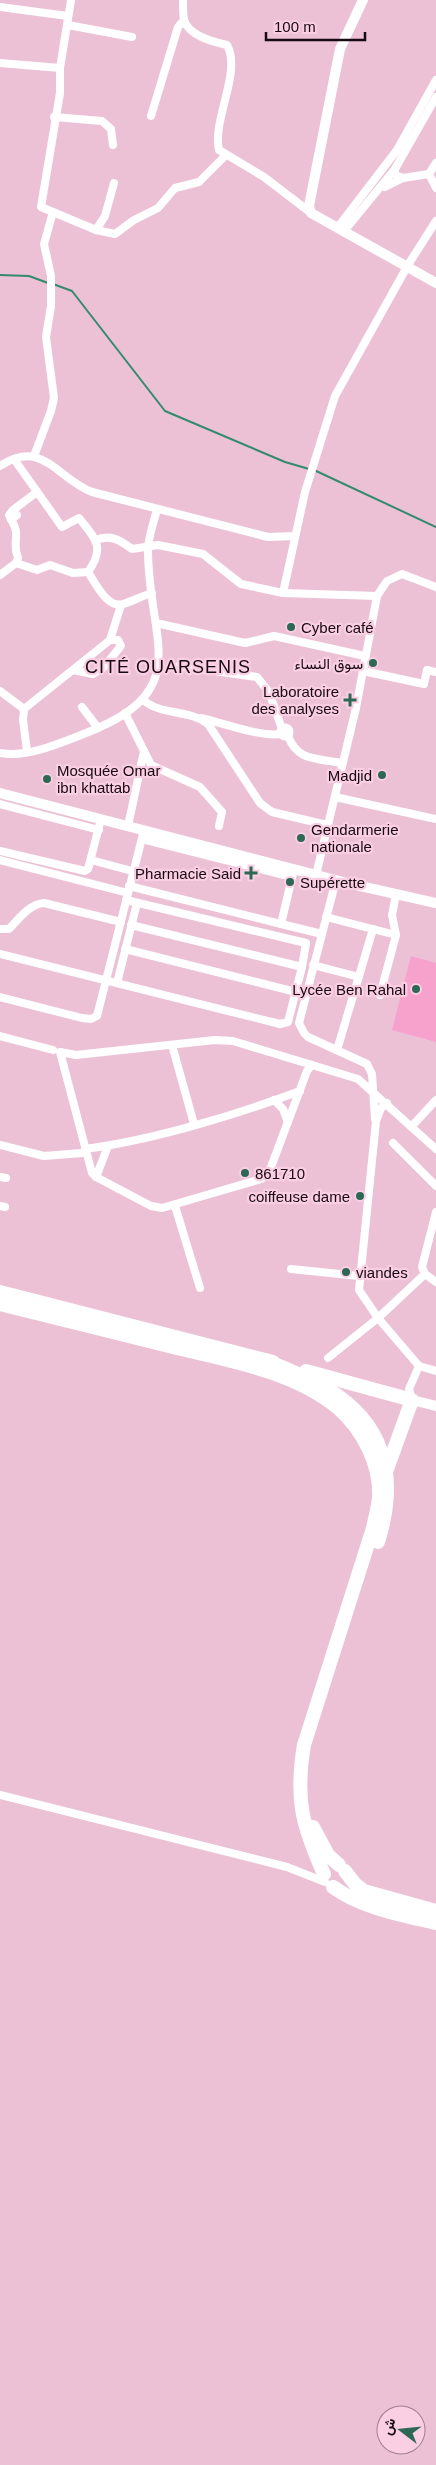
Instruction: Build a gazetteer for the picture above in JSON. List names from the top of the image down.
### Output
{
  "districts": ["CITÉ OUARSENIS"],
  "places": {
    "other": [
      "Cyber café",
      "سوق النساء",
      "Madjid",
      "Mosquée Omar ibn khattab",
      "Gendarmerie nationale",
      "Supérette",
      "Lycée Ben Rahal",
      "861710",
      "coiffeuse dame",
      "viandes"
    ],
    "health": ["Laboratoire des analyses", "Pharmacie Said"]
  },
  "scale_bar": "100 m",
  "north": "left"
}
